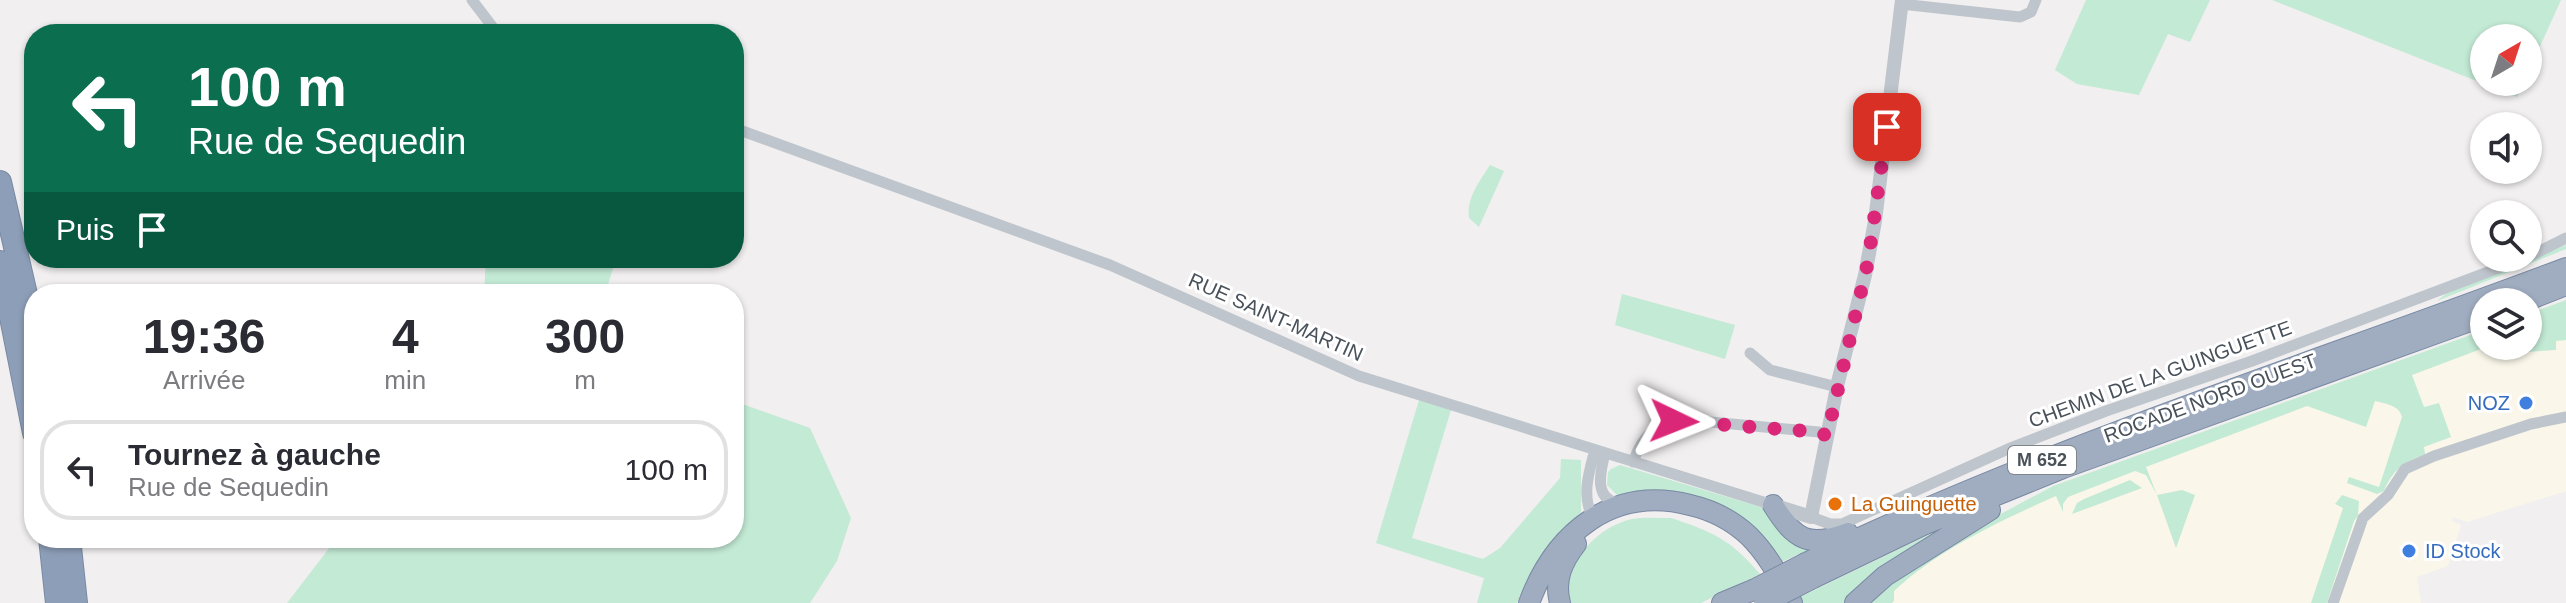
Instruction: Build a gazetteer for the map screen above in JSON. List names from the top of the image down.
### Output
{
  "streets": {
    "highway": ["ROCADE NORD OUEST", "M 652"],
    "street": ["RUE SAINT-MARTIN", "CHEMIN DE LA GUINGUETTE"]
  },
  "places": ["NOZ", "La Guinguette", "ID Stock"],
  "north": "top right",
  "page": {
    "turn": ["100 m", "Rue de Sequedin"],
    "then": "Puis",
    "eta": [
      "19:36",
      "Arrivée",
      "4",
      "min",
      "300",
      "m"
    ],
    "list": [
      {
        "name": "Tournez à gauche",
        "note": "Rue de Sequedin",
        "value": "100 m"
      }
    ]
  }
}
